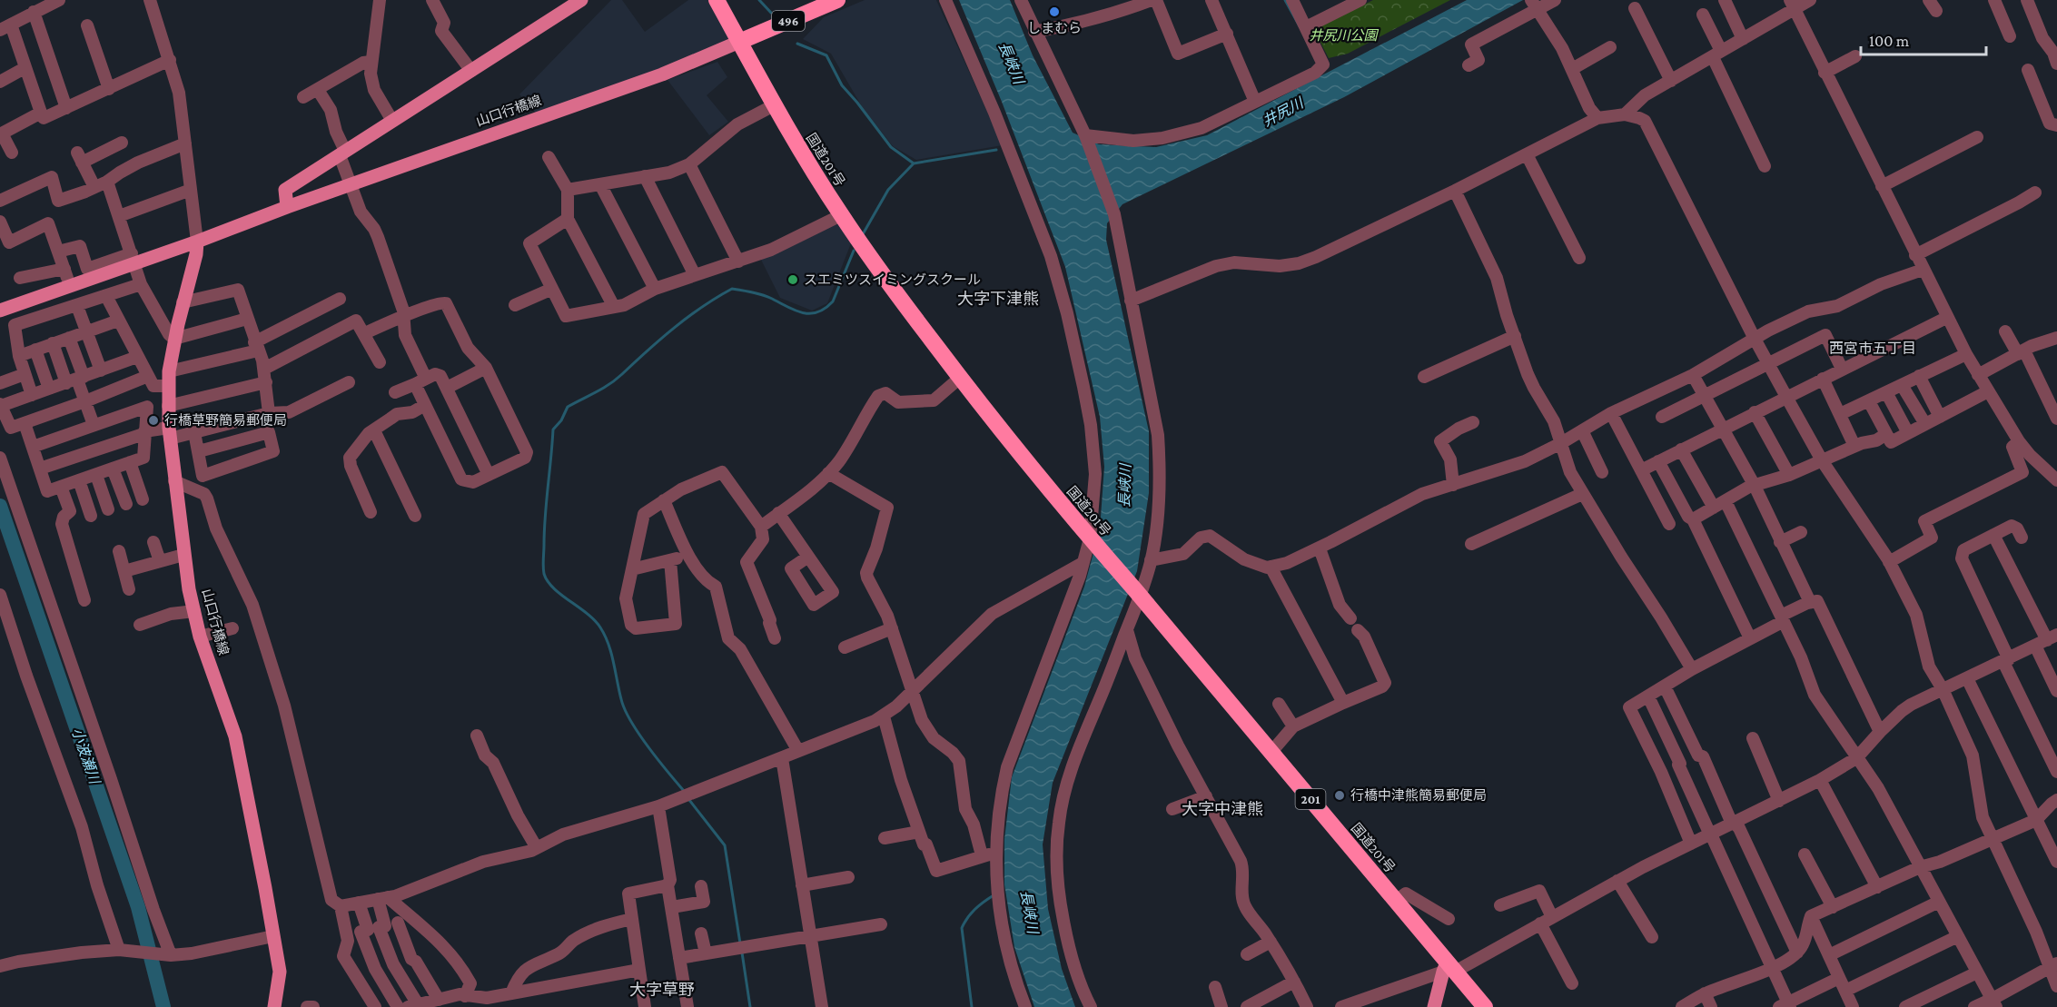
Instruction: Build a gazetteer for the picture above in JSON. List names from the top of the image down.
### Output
{
  "streets": {
    "highway": ["496", "国道201号", "201"],
    "main road": ["山口行橋線"]
  },
  "crossings": [
    ["496", "山口行橋線"],
    ["496", "国道201号"],
    ["山口行橋線", "国道201号"]
  ],
  "districts": [
    "大字下津熊",
    "西宮市五丁目",
    "大字中津熊",
    "大字草野"
  ],
  "water": ["長峡川", "井尻川", "小波瀬川"],
  "parks": ["井尻川公園"],
  "places": [
    "しまむら",
    "スエミツスイミングスクール",
    "行橋草野簡易郵便局",
    "行橋中津熊簡易郵便局"
  ],
  "scale_bar": "100 m"
}
